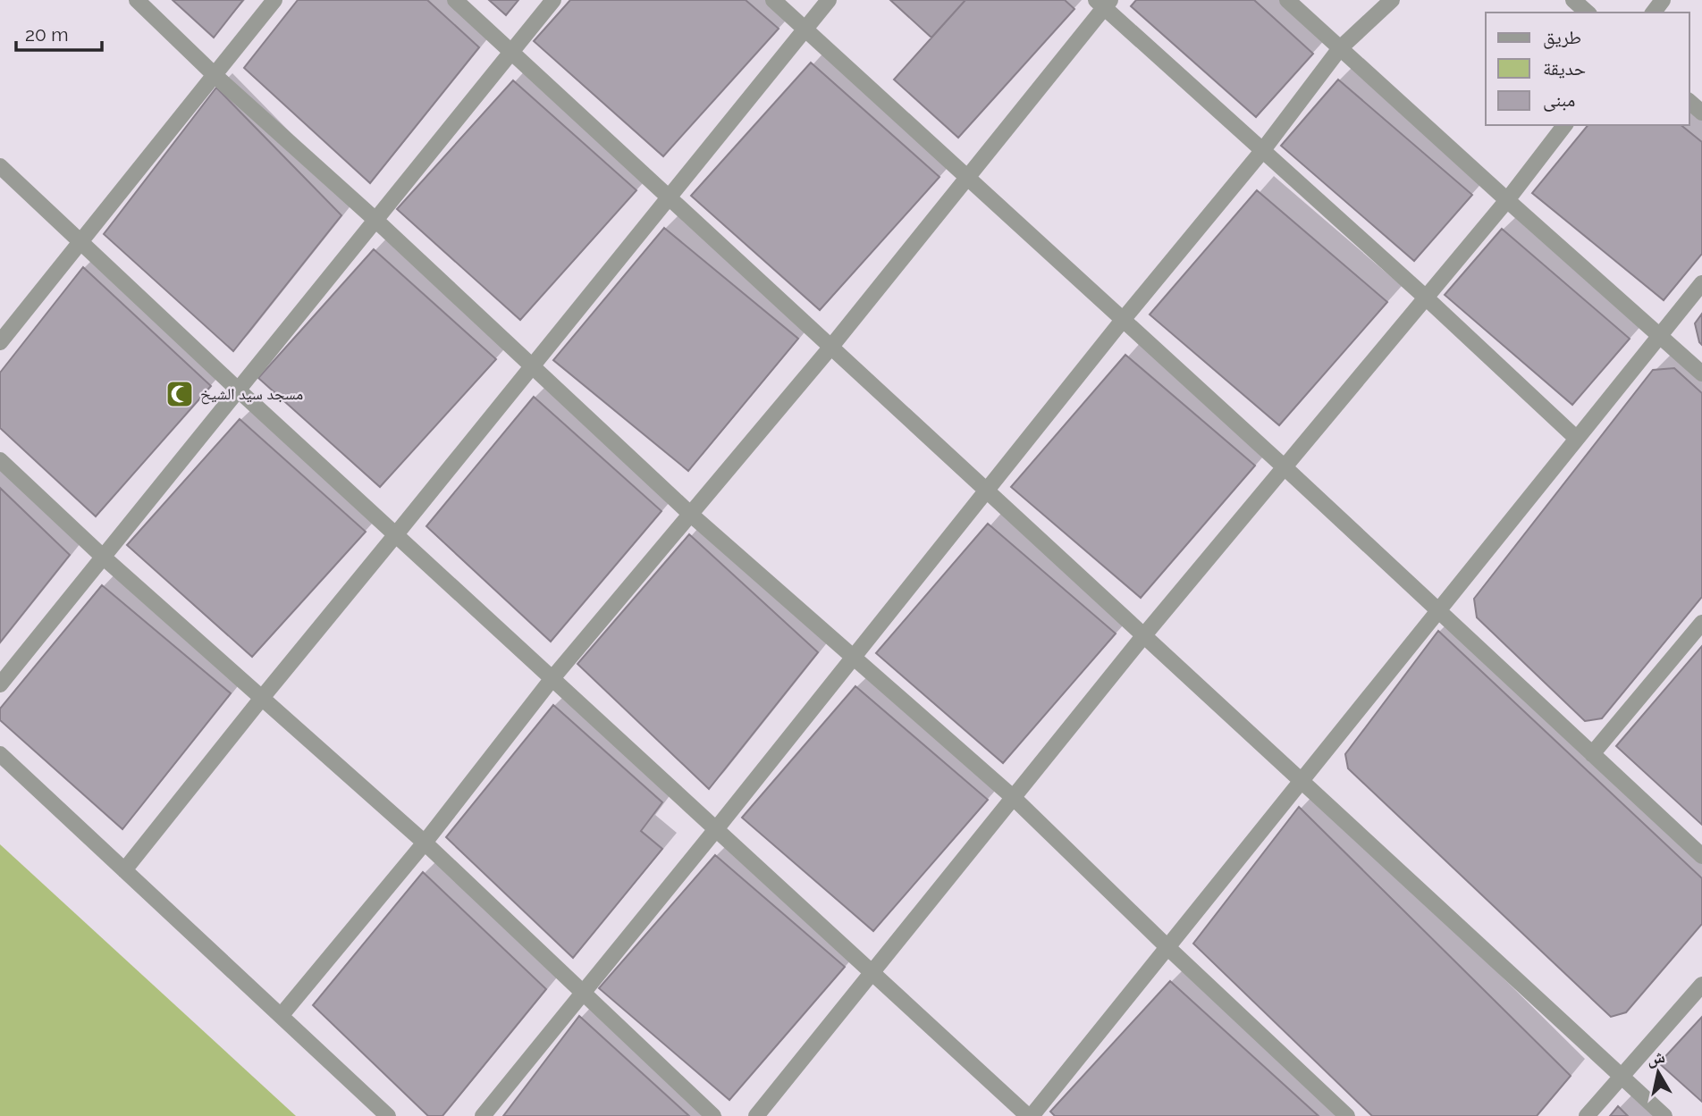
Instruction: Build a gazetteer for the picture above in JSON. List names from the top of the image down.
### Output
{
  "places": {
    "mosque": ["مسجد سيد الشيخ"]
  },
  "legend": ["طريق", "حديقة", "مبنى"],
  "scale_bar": "20 m",
  "north": "top"
}
